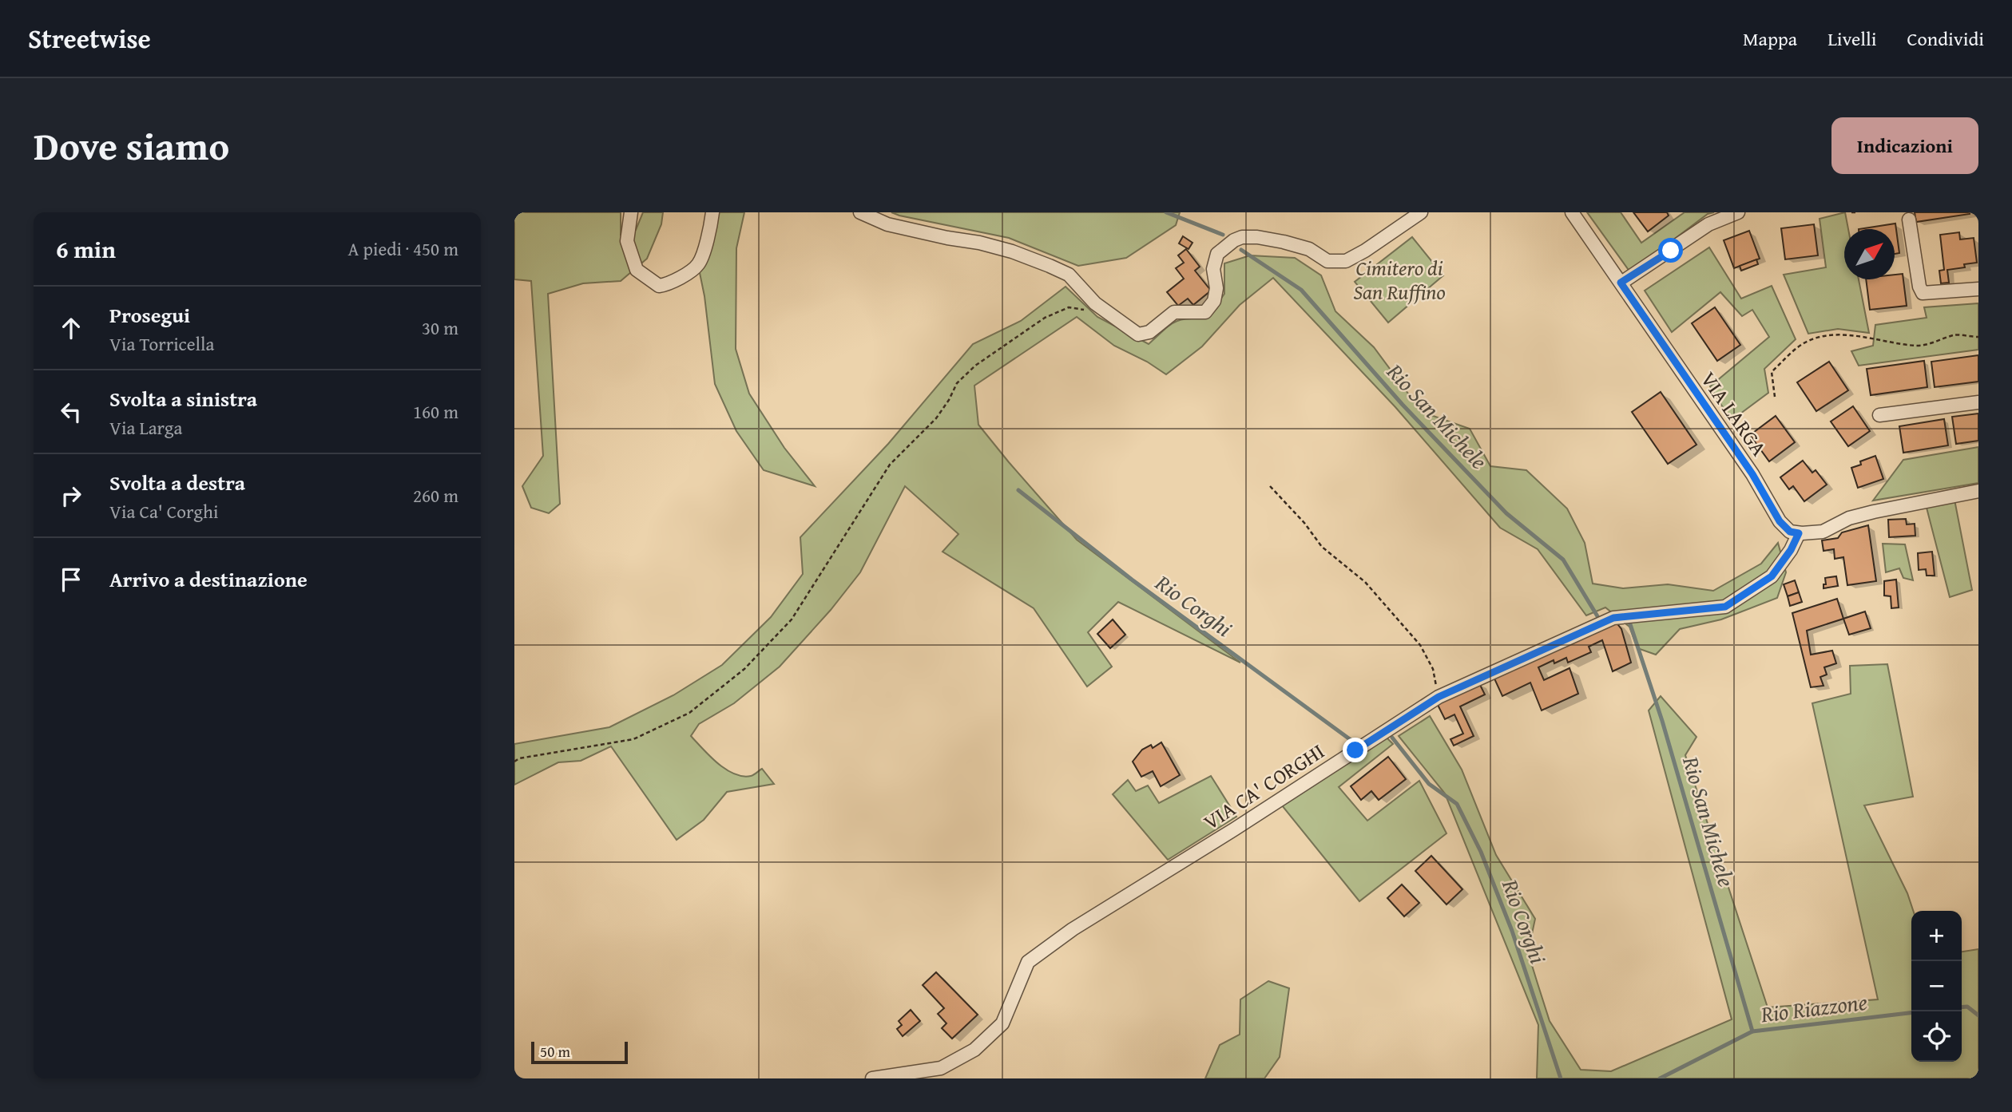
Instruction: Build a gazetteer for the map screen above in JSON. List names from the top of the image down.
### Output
{
  "streets": {
    "street": ["VIA LARGA", "VIA CA' CORGHI"]
  },
  "crossings": [
    ["VIA LARGA", "VIA CA' CORGHI"]
  ],
  "water": ["Rio San Michele", "Rio Corghi", "Rio Riazzone"],
  "parks": ["Cimitero di San Ruffino"],
  "scale_bar": "50 m",
  "north": "top right",
  "page": {
    "header": "Streetwise",
    "nav": ["Mappa", "Livelli", "Condividi"],
    "title": "Dove siamo",
    "buttons": "Indicazioni",
    "heading": ["6 min", "A piedi · 450 m"],
    "list": [
      ["Prosegui", "Via Torricella", "30 m"],
      ["Svolta a sinistra", "Via Larga", "160 m"],
      ["Svolta a destra", "Via Ca' Corghi", "260 m"],
      "Arrivo a destinazione"
    ],
    "map_buttons": ["+", "−"],
    "scale": "50 m"
  }
}
